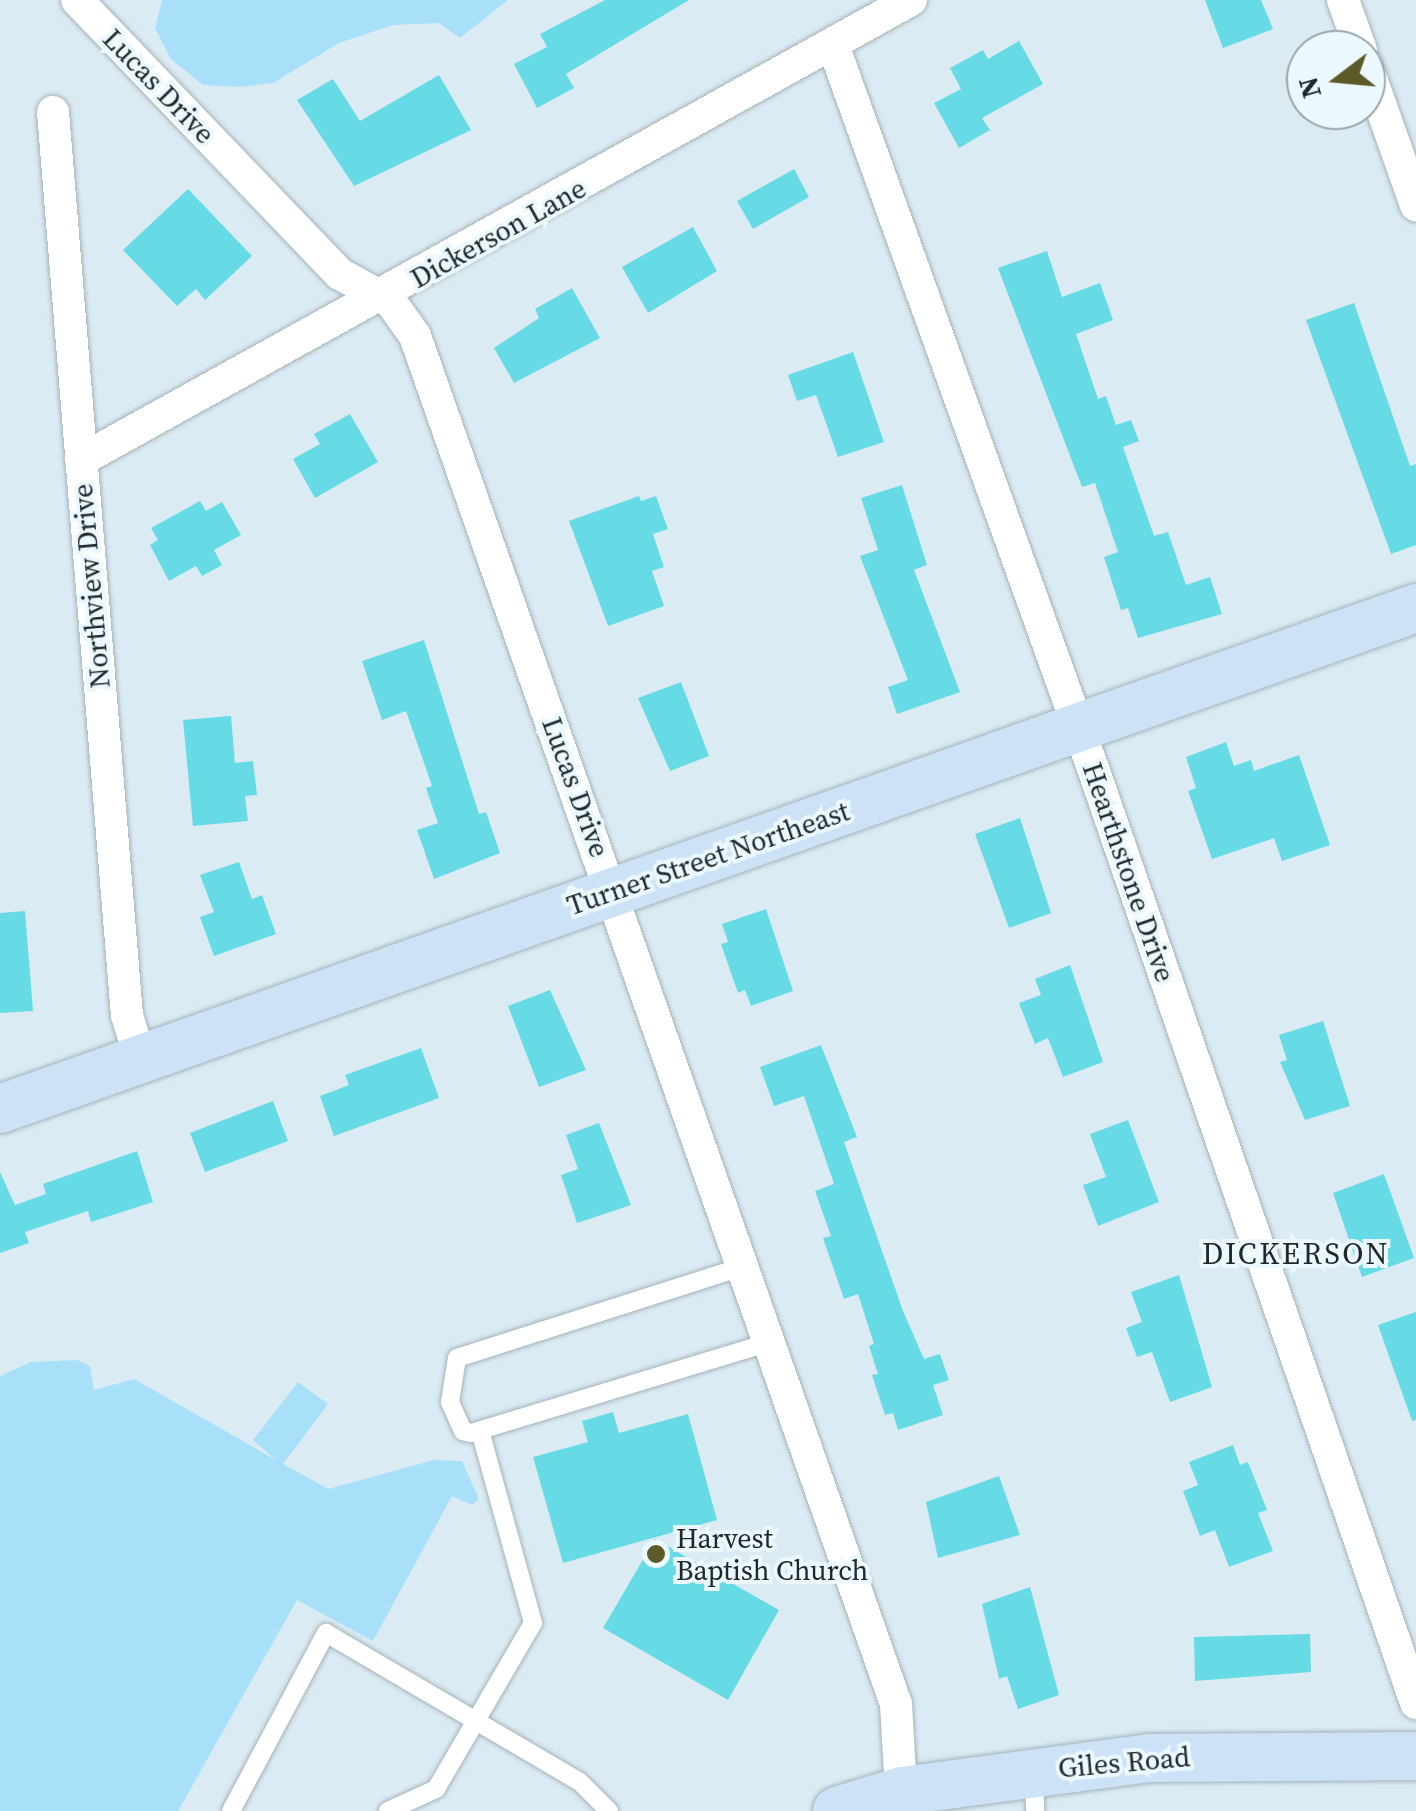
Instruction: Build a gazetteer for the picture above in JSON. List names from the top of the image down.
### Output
{
  "streets": {
    "street": [
      "Lucas Drive",
      "Dickerson Lane",
      "Northview Drive",
      "Turner Street Northeast",
      "Hearthstone Drive",
      "Giles Road"
    ]
  },
  "crossings": [
    ["Lucas Drive", "Dickerson Lane"],
    ["Lucas Drive", "Turner Street Northeast"],
    ["Lucas Drive", "Giles Road"],
    ["Dickerson Lane", "Northview Drive"],
    ["Dickerson Lane", "Hearthstone Drive"],
    ["Northview Drive", "Turner Street Northeast"],
    ["Turner Street Northeast", "Hearthstone Drive"]
  ],
  "districts": ["DICKERSON"],
  "places": ["Harvest Baptish Church"],
  "north": "left"
}
